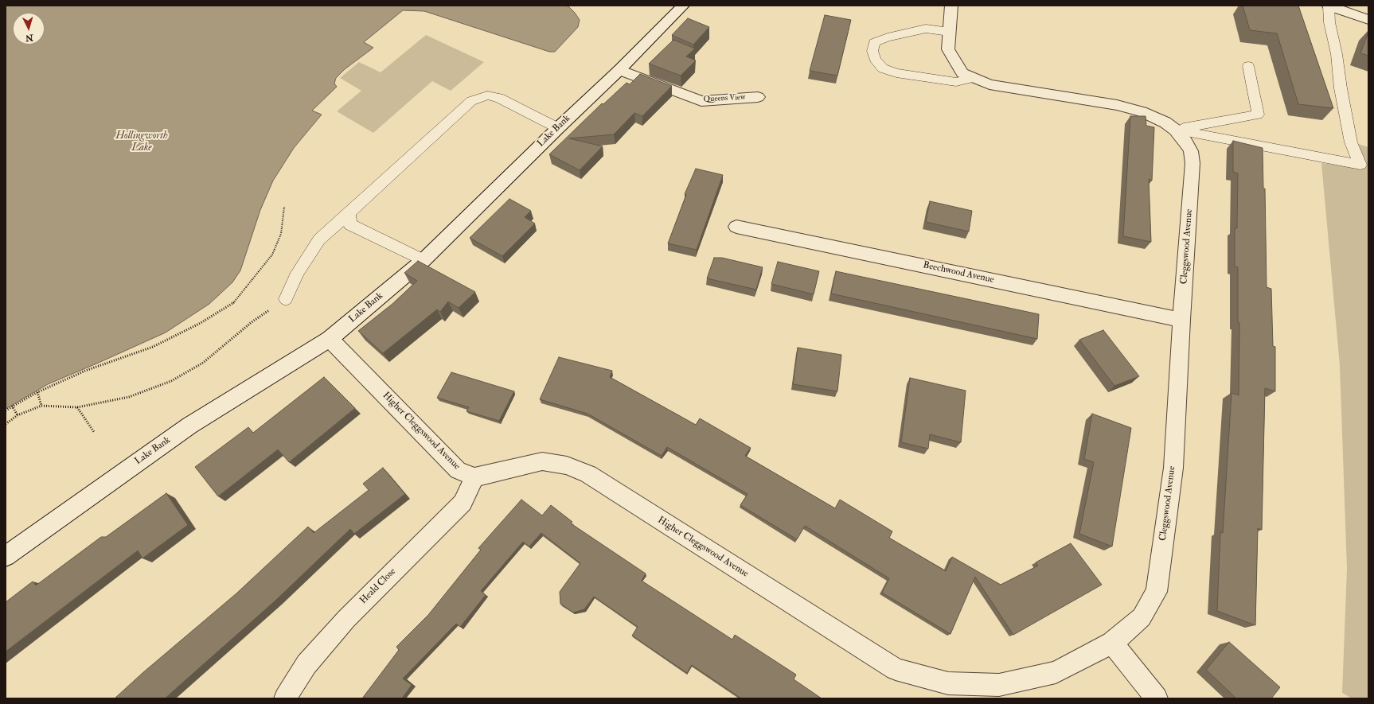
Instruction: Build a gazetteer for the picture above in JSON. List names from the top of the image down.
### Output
{
  "streets": {
    "street": [
      "Queens View",
      "Lake Bank",
      "Cleggswood Avenue",
      "Beechwood Avenue",
      "Higher Cleggswood Avenue",
      "Heald Close"
    ]
  },
  "crossings": [
    ["Queens View", "Lake Bank"],
    ["Lake Bank", "Higher Cleggswood Avenue"],
    ["Cleggswood Avenue", "Beechwood Avenue"],
    ["Cleggswood Avenue", "Higher Cleggswood Avenue"],
    ["Higher Cleggswood Avenue", "Heald Close"]
  ],
  "water": ["Hollingworth Lake"],
  "north": "bottom"
}
